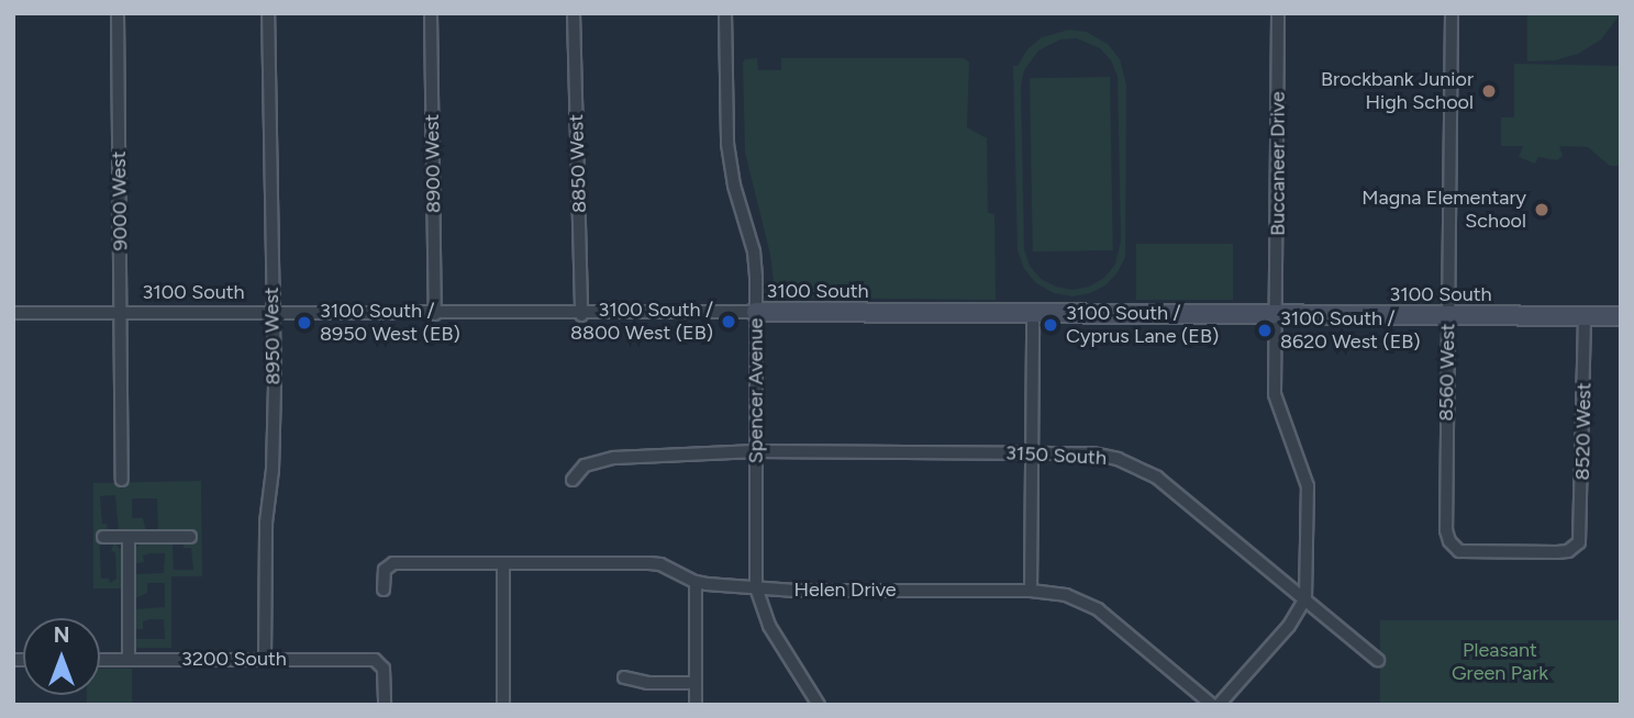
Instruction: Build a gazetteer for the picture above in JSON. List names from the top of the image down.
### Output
{
  "streets": {
    "street": [
      "8900 West",
      "8850 West",
      "Buccaneer Drive",
      "9000 West",
      "3100 South",
      "8950 West",
      "8560 West",
      "Spencer Avenue",
      "8520 West",
      "3150 South",
      "Helen Drive",
      "3200 South"
    ]
  },
  "crossings": [
    ["8900 West", "3100 South"],
    ["8850 West", "3100 South"],
    ["Buccaneer Drive", "3100 South"],
    ["Buccaneer Drive", "3150 South"],
    ["9000 West", "3100 South"],
    ["3100 South", "8950 West"],
    ["3100 South", "8560 West"],
    ["3100 South", "Spencer Avenue"],
    ["3100 South", "8520 West"],
    ["8950 West", "3200 South"],
    ["8560 West", "8520 West"],
    ["Spencer Avenue", "3150 South"],
    ["Spencer Avenue", "Helen Drive"]
  ],
  "parks": ["Pleasant Green Park"],
  "places": [
    "Brockbank Junior High School",
    "Magna Elementary School",
    "3100 South / 8800 West (EB)",
    "3100 South / 8950 West (EB)",
    "3100 South / Cyprus Lane (EB)",
    "3100 South / 8620 West (EB)"
  ],
  "north": "top"
}
